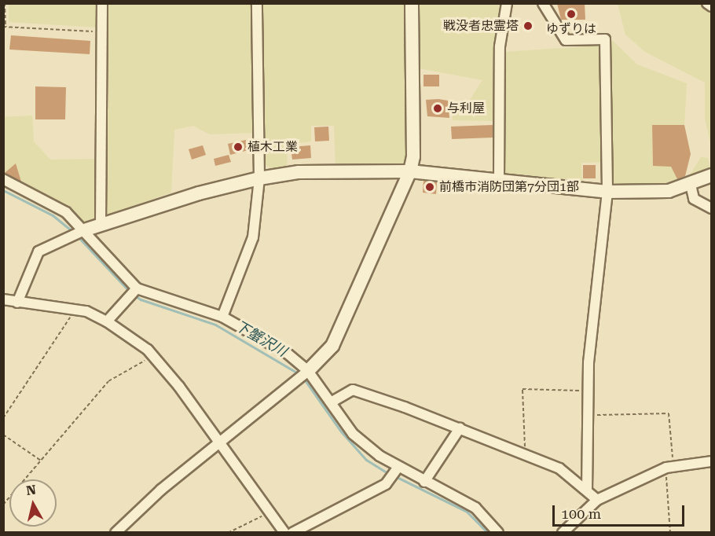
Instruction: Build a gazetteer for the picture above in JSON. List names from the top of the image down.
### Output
{
  "water": ["下蟹沢川"],
  "places": [
    "ゆずりは",
    "戦没者忠霊塔",
    "与利屋",
    "植木工業",
    "前橋市消防団第7分団1部"
  ],
  "scale_bar": "100 m",
  "north": "top"
}
